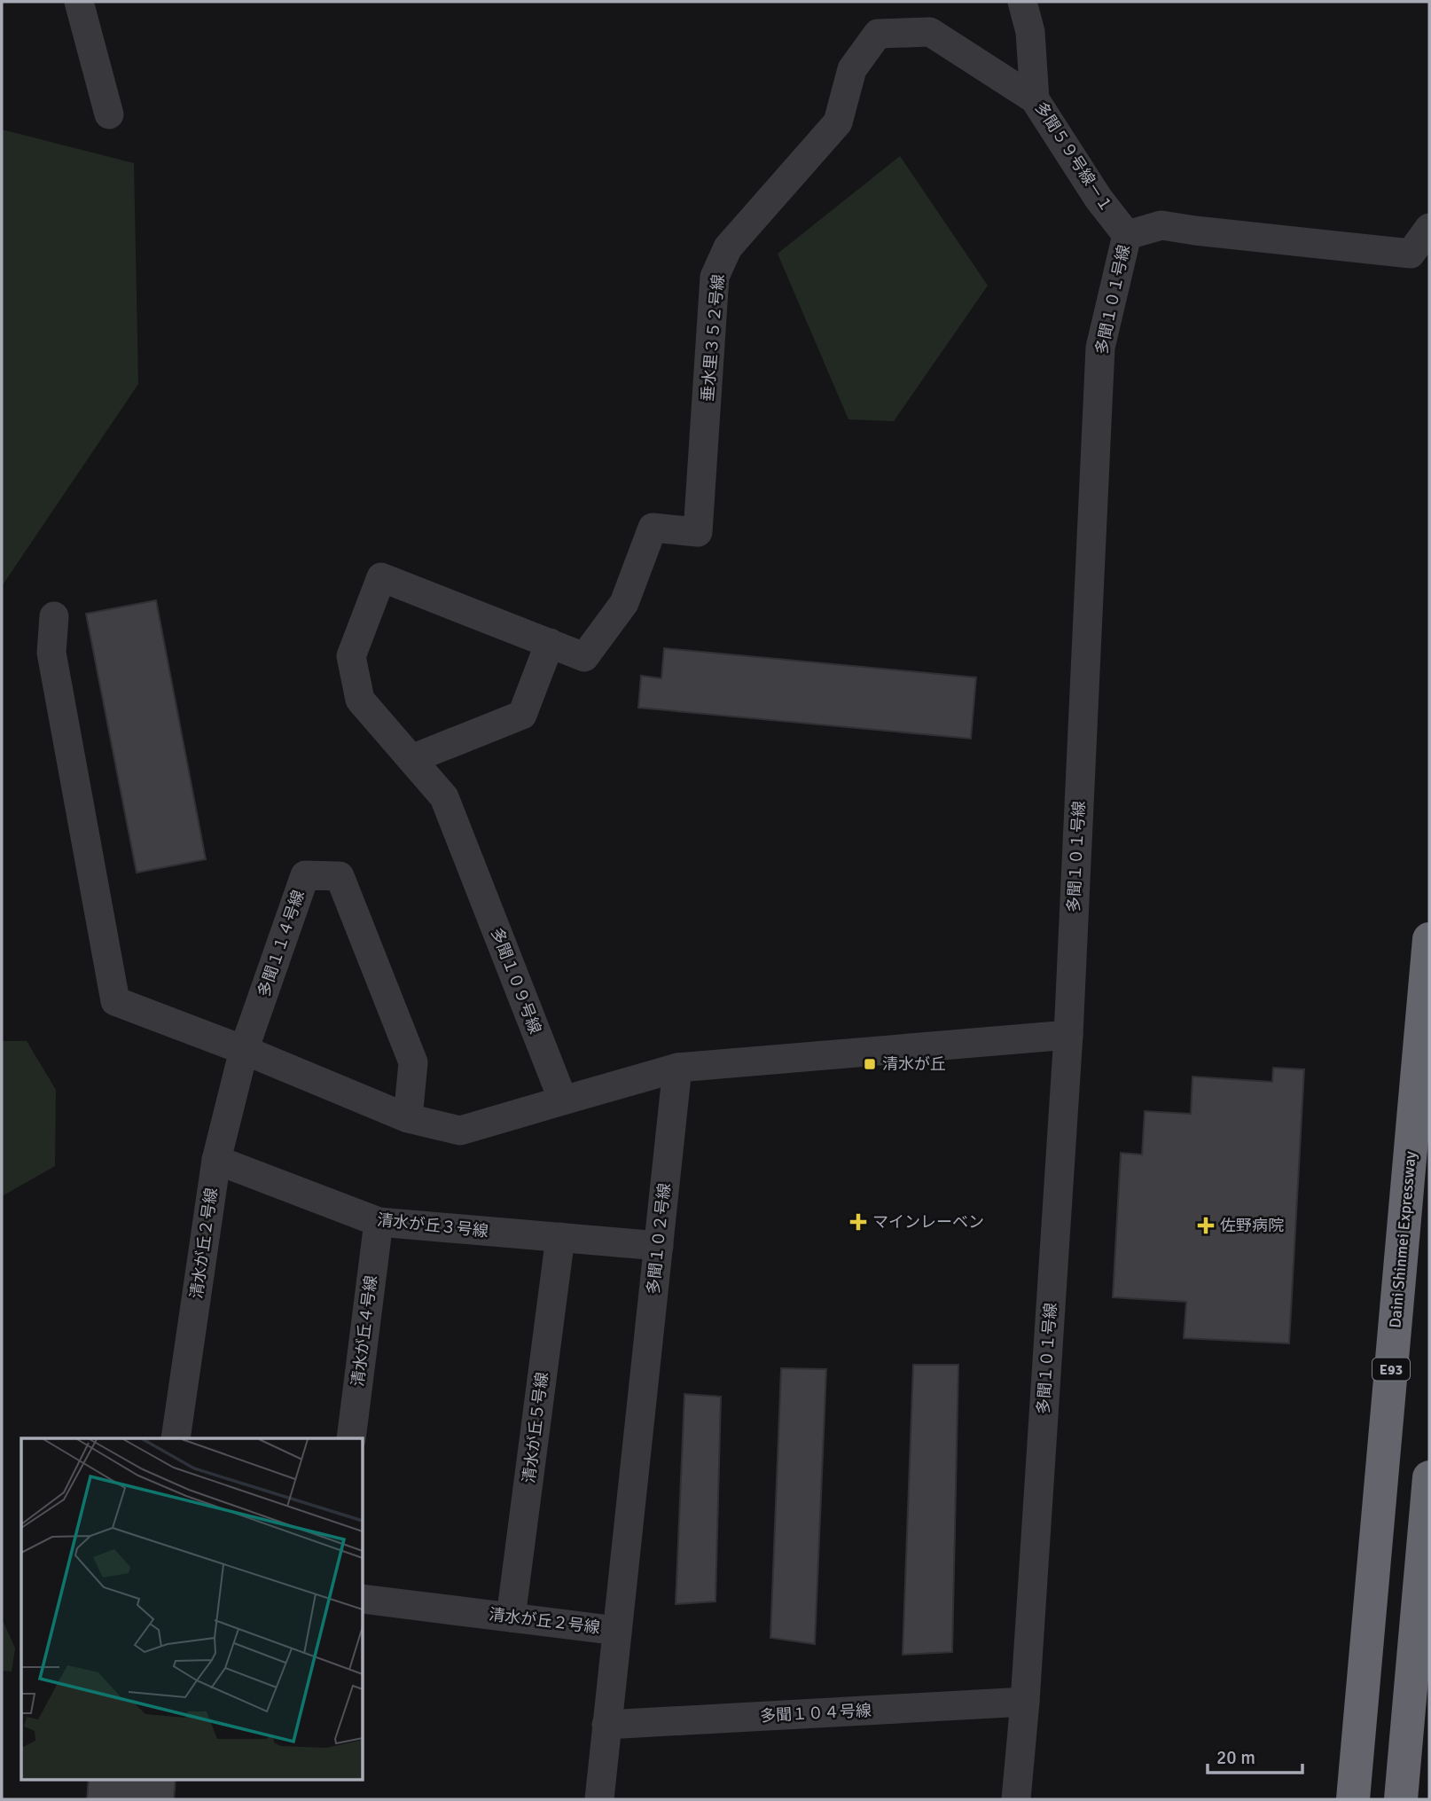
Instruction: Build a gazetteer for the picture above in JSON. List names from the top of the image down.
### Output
{
  "streets": {
    "highway": ["Daini Shinmei Expressway", "E93"],
    "street": [
      "多聞５９号線－１",
      "多聞１０１号線",
      "垂水里３５２号線",
      "多聞１１４号線",
      "多聞１０９号線",
      "清水が丘３号線",
      "多聞１０２号線",
      "清水が丘２号線",
      "清水が丘４号線",
      "清水が丘５号線",
      "多聞１０４号線"
    ]
  },
  "crossings": [
    ["多聞５９号線－１", "多聞１０１号線"],
    ["多聞５９号線－１", "垂水里３５２号線"],
    ["多聞１０１号線", "多聞１０４号線"],
    ["垂水里３５２号線", "多聞１０９号線"],
    ["多聞１１４号線", "清水が丘２号線"],
    ["清水が丘３号線", "多聞１０２号線"],
    ["清水が丘３号線", "清水が丘２号線"],
    ["清水が丘３号線", "清水が丘４号線"],
    ["清水が丘３号線", "清水が丘５号線"],
    ["多聞１０２号線", "清水が丘２号線"],
    ["多聞１０２号線", "多聞１０４号線"],
    ["清水が丘２号線", "清水が丘５号線"]
  ],
  "places": {
    "transit": ["清水が丘"],
    "health": ["マインレーベン", "佐野病院"]
  },
  "scale_bar": "20 m"
}
